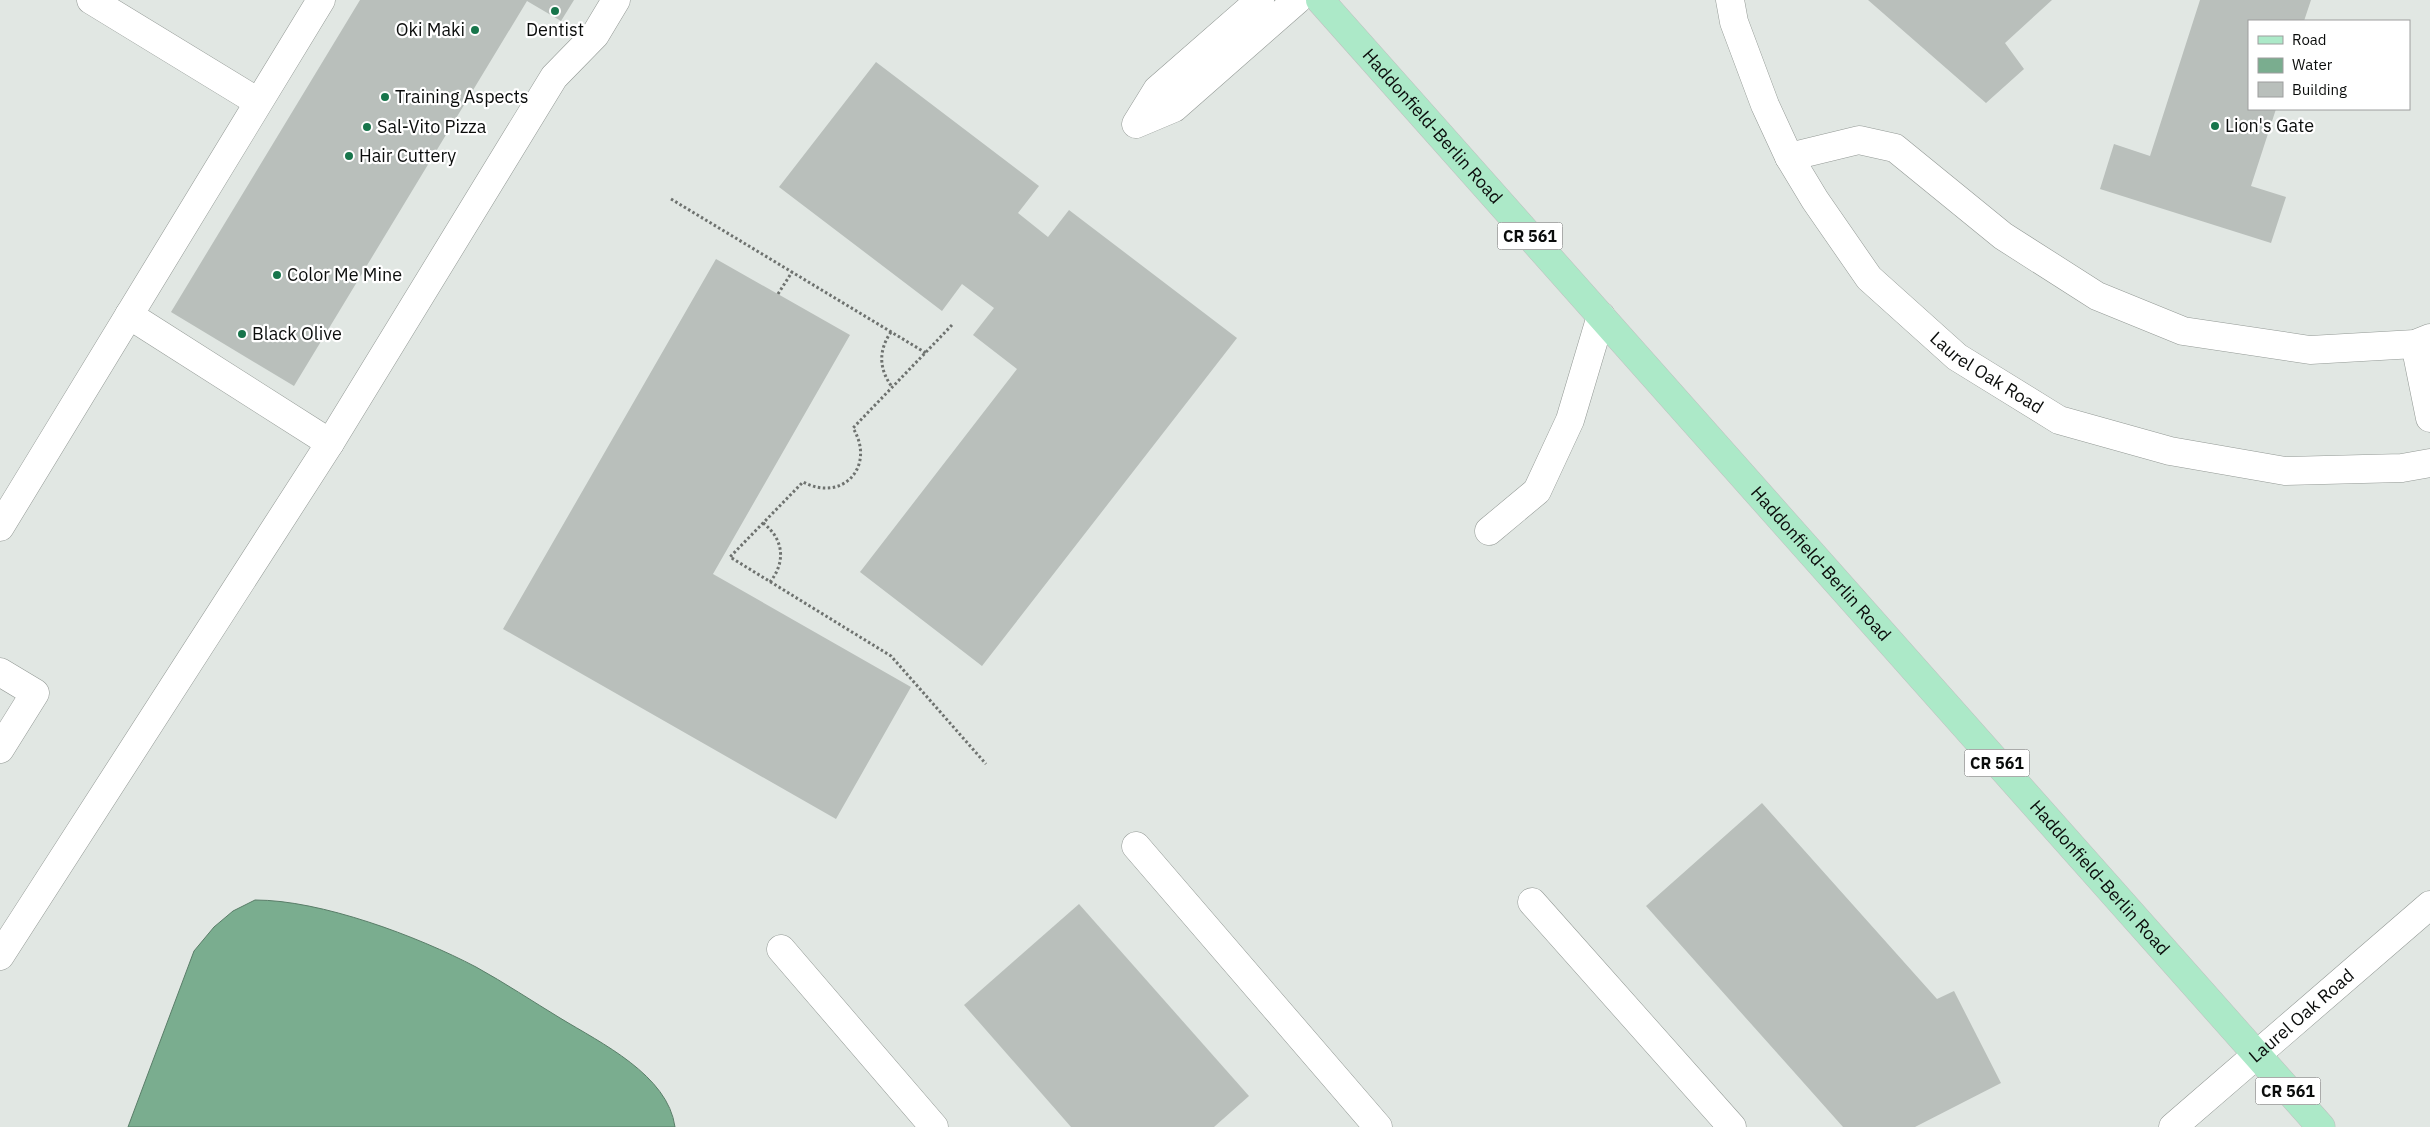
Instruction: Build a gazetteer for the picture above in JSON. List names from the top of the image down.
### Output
{
  "streets": {
    "main road": ["Haddonfield-Berlin Road", "CR 561"],
    "street": ["Laurel Oak Road"]
  },
  "crossings": [
    ["Haddonfield-Berlin Road", "Laurel Oak Road"]
  ],
  "places": [
    "Dentist",
    "Oki Maki",
    "Training Aspects",
    "Lion's Gate",
    "Sal-Vito Pizza",
    "Hair Cuttery",
    "Color Me Mine",
    "Black Olive"
  ],
  "legend": ["Road", "Water", "Building"]
}
